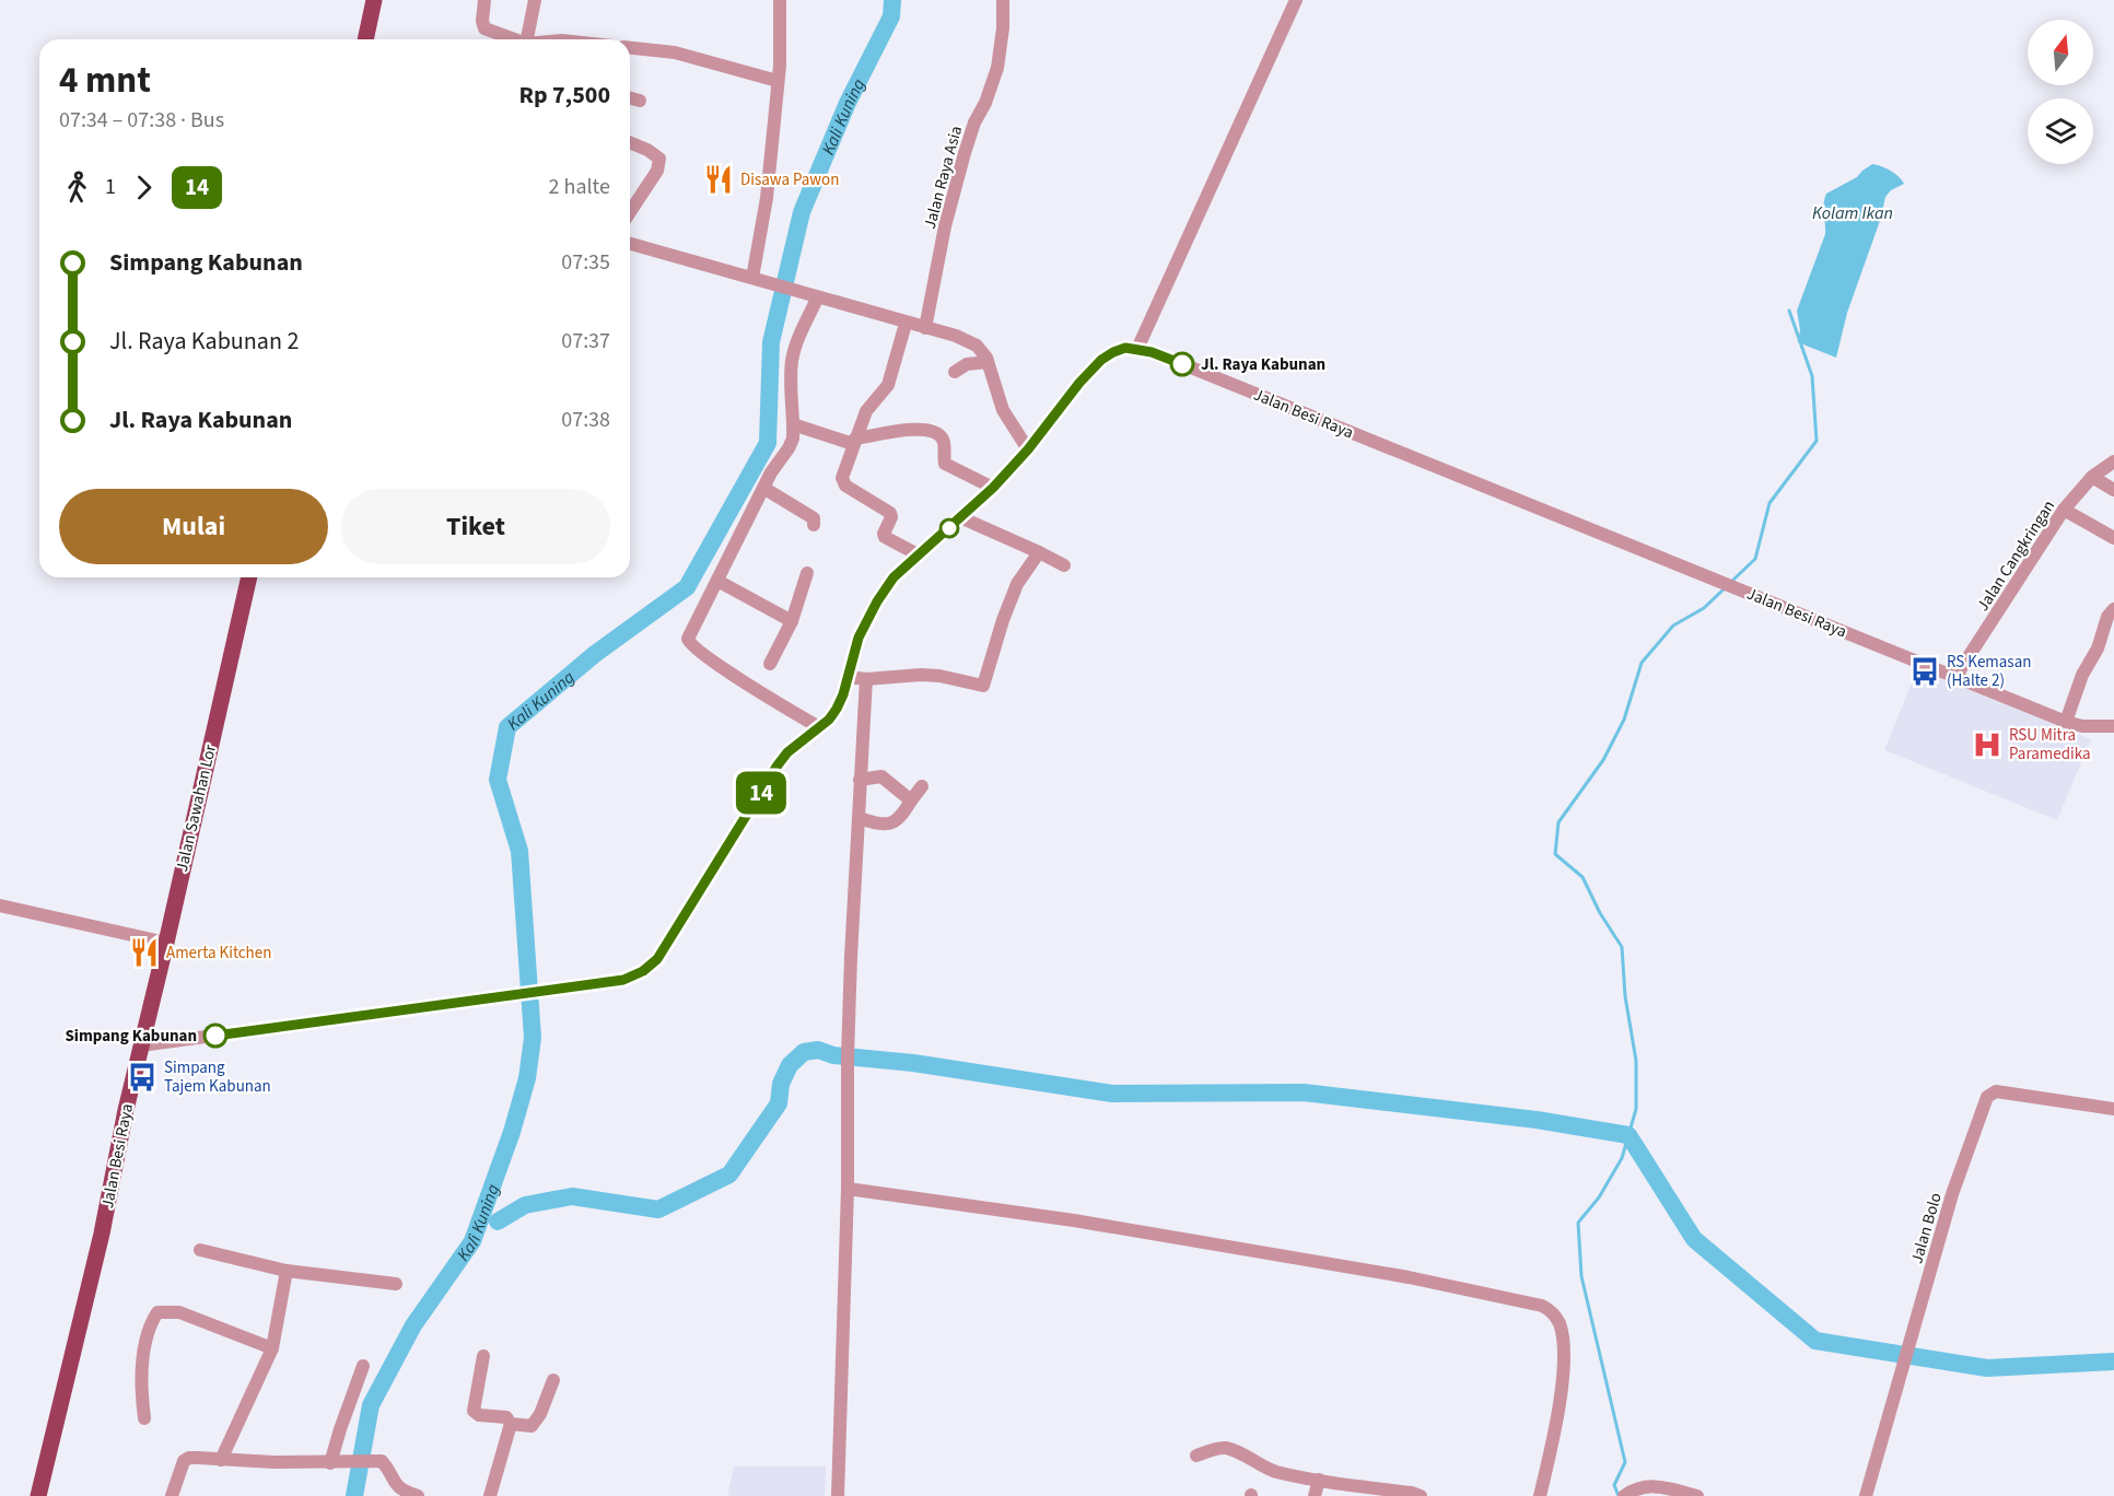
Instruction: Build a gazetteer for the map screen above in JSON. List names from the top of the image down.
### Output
{
  "streets": {
    "main road": ["Jalan Besi Raya", "Jalan Sawahan Lor"],
    "street": ["Jalan Raya Asia", "Jalan Cangkringan", "Jalan Bolo"]
  },
  "crossings": [
    ["Jalan Besi Raya", "Jalan Cangkringan"],
    ["Jalan Besi Raya", "Jalan Sawahan Lor"]
  ],
  "water": ["Kali Kuning", "Kolam Ikan"],
  "places": {
    "restaurant": ["Disawa Pawon", "Amerta Kitchen"],
    "other": ["Jl. Raya Kabunan", "Simpang Kabunan"],
    "bus stop": ["RS Kemasan (Halte 2)", "Simpang Tajem Kabunan"],
    "hospital": ["RSU Mitra Paramedika"]
  },
  "lines": ["bus line 14"],
  "north": "top",
  "page": {
    "on_map": "14",
    "heading": ["4 mnt", "07:34 – 07:38 · Bus", "Rp 7,500"],
    "legs": ["1", "14", "2 halte"],
    "list": [
      {
        "name": "Simpang Kabunan",
        "value": "07:35"
      },
      {
        "name": "Jl. Raya Kabunan 2",
        "value": "07:37"
      },
      {
        "name": "Jl. Raya Kabunan",
        "value": "07:38"
      }
    ],
    "buttons": ["Mulai", "Tiket"]
  }
}
